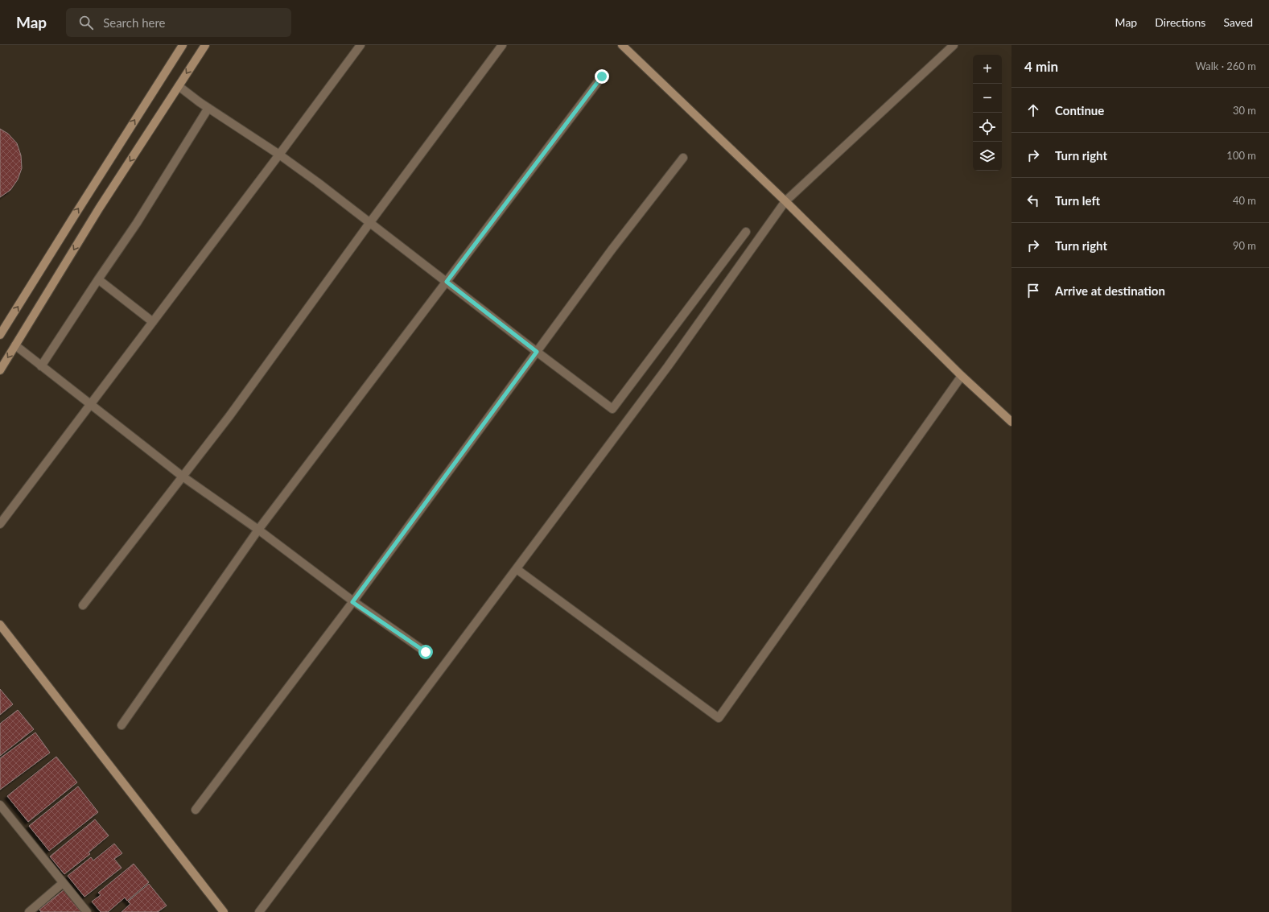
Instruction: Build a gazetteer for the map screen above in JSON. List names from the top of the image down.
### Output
{
  "page": {
    "header": "Map",
    "search": "Search here",
    "nav": ["Map", "Directions", "Saved"],
    "heading": ["4 min", "Walk · 260 m"],
    "map_buttons": ["+", "−"],
    "list": [
      ["Continue", "30 m"],
      ["Turn right", "100 m"],
      ["Turn left", "40 m"],
      ["Turn right", "90 m"],
      "Arrive at destination"
    ]
  }
}
